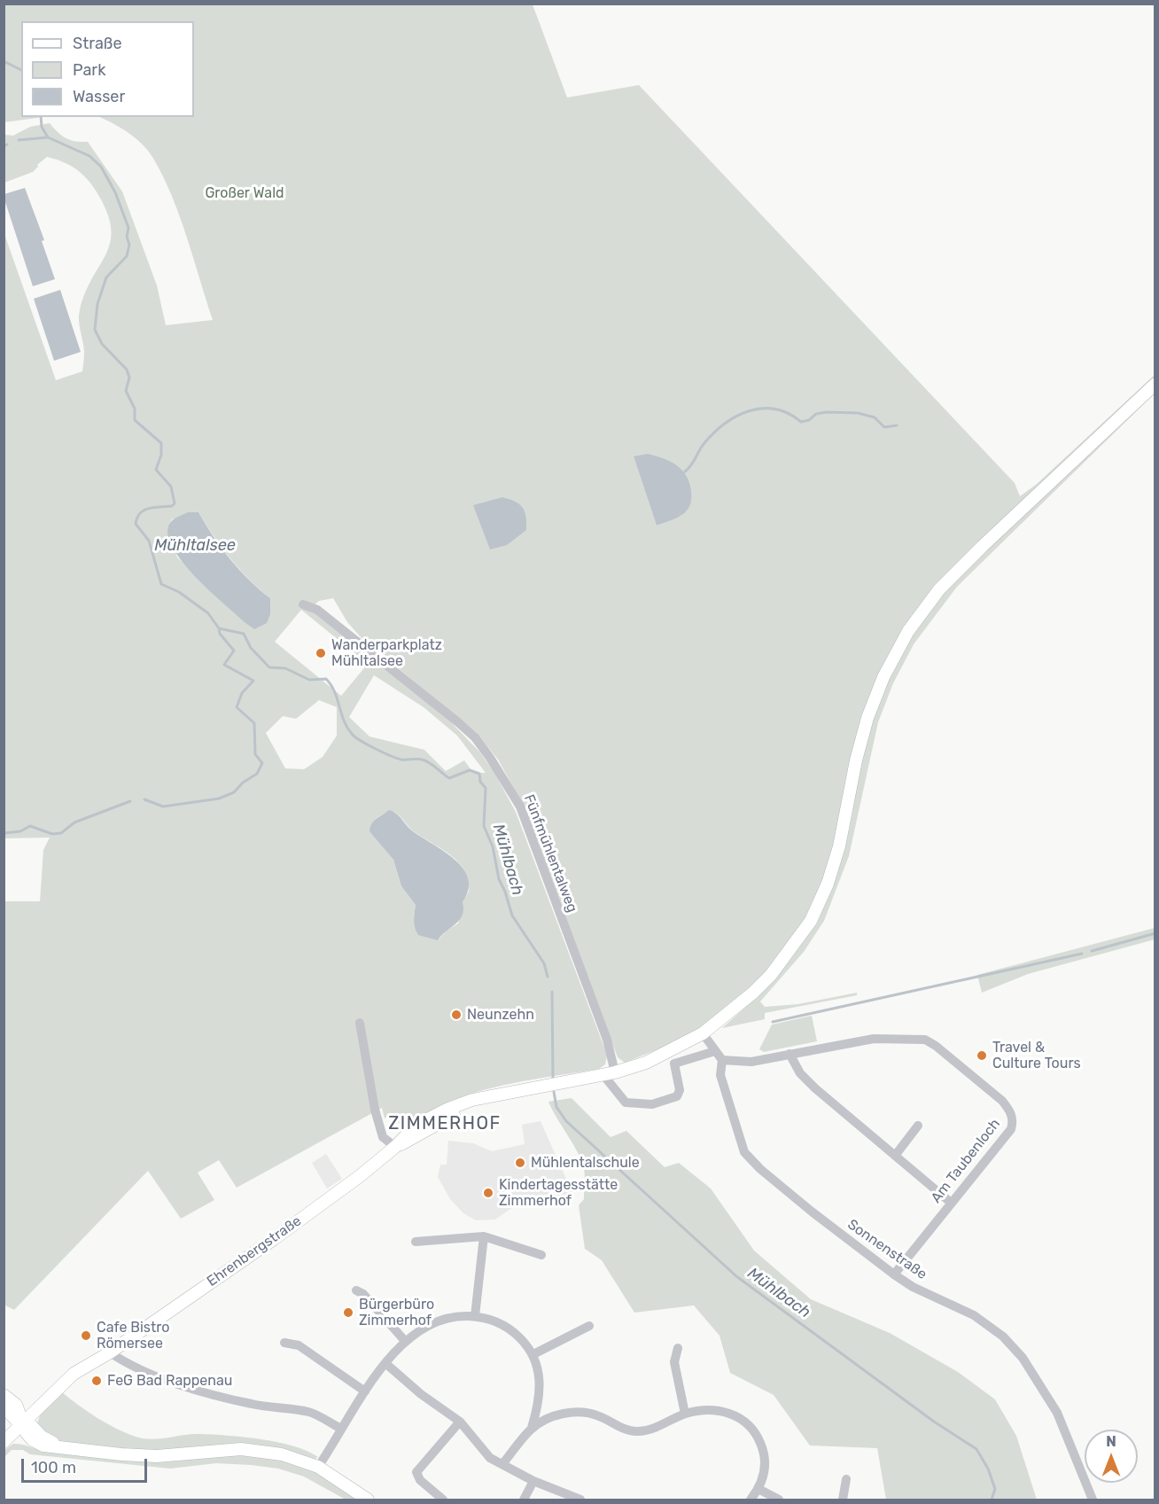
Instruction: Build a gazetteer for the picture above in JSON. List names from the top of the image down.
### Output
{
  "streets": {
    "street": [
      "Fünfmühlentalweg",
      "Am Taubenloch",
      "Sonnenstraße",
      "Ehrenbergstraße"
    ]
  },
  "crossings": [
    ["Fünfmühlentalweg", "Ehrenbergstraße"],
    ["Am Taubenloch", "Sonnenstraße"]
  ],
  "districts": ["ZIMMERHOF"],
  "water": ["Mühltalsee", "Mühlbach"],
  "parks": ["Großer Wald"],
  "places": [
    "Wanderparkplatz Mühltalsee",
    "Neunzehn",
    "Travel & Culture Tours",
    "Mühlentalschule",
    "Kindertagesstätte Zimmerhof",
    "Bürgerbüro Zimmerhof",
    "Cafe Bistro Römersee",
    "FeG Bad Rappenau"
  ],
  "legend": ["Straße", "Park", "Wasser"],
  "scale_bar": "100 m",
  "north": "top"
}
